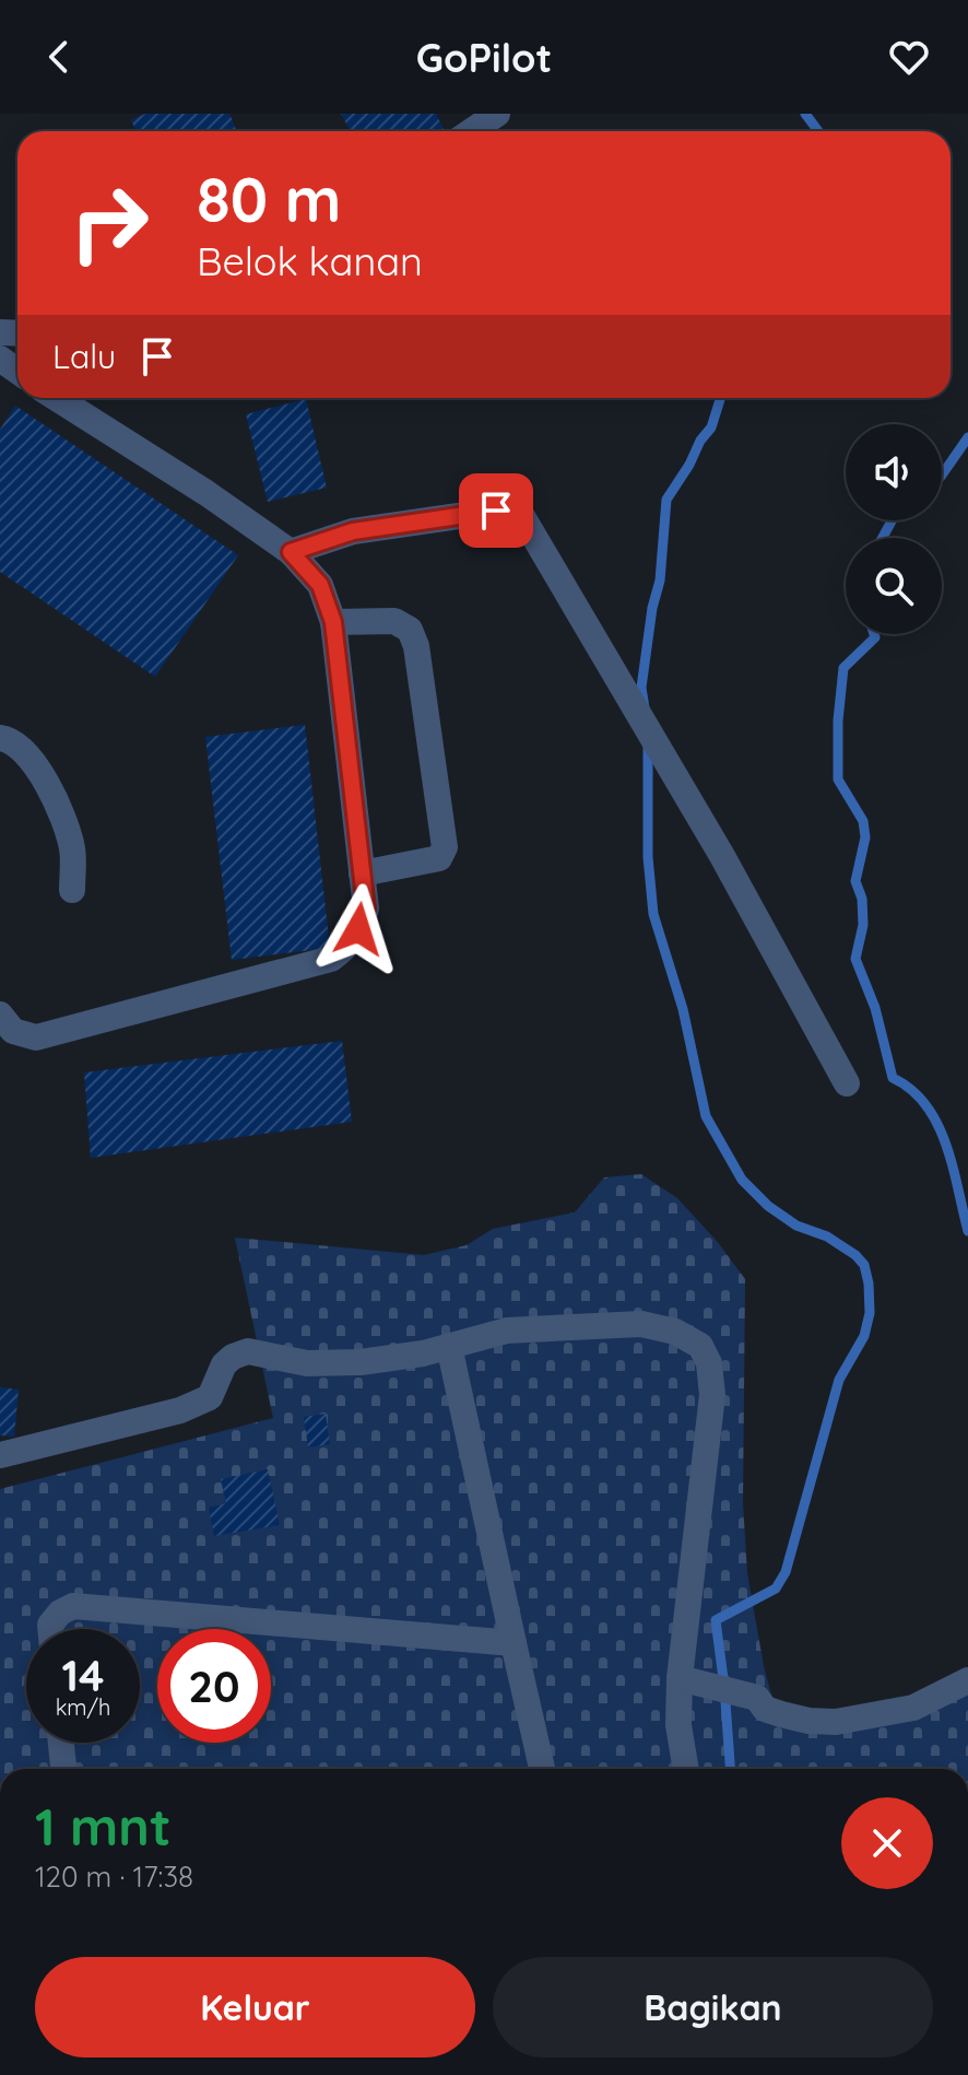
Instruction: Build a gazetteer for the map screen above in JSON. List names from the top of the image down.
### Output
{
  "page": {
    "header": "GoPilot",
    "turn": ["80 m", "Belok kanan"],
    "then": "Lalu",
    "speed": "14 km/h",
    "limit": "20",
    "heading": ["1 mnt", "120 m · 17:38"],
    "buttons": ["Keluar", "Bagikan"]
  }
}
